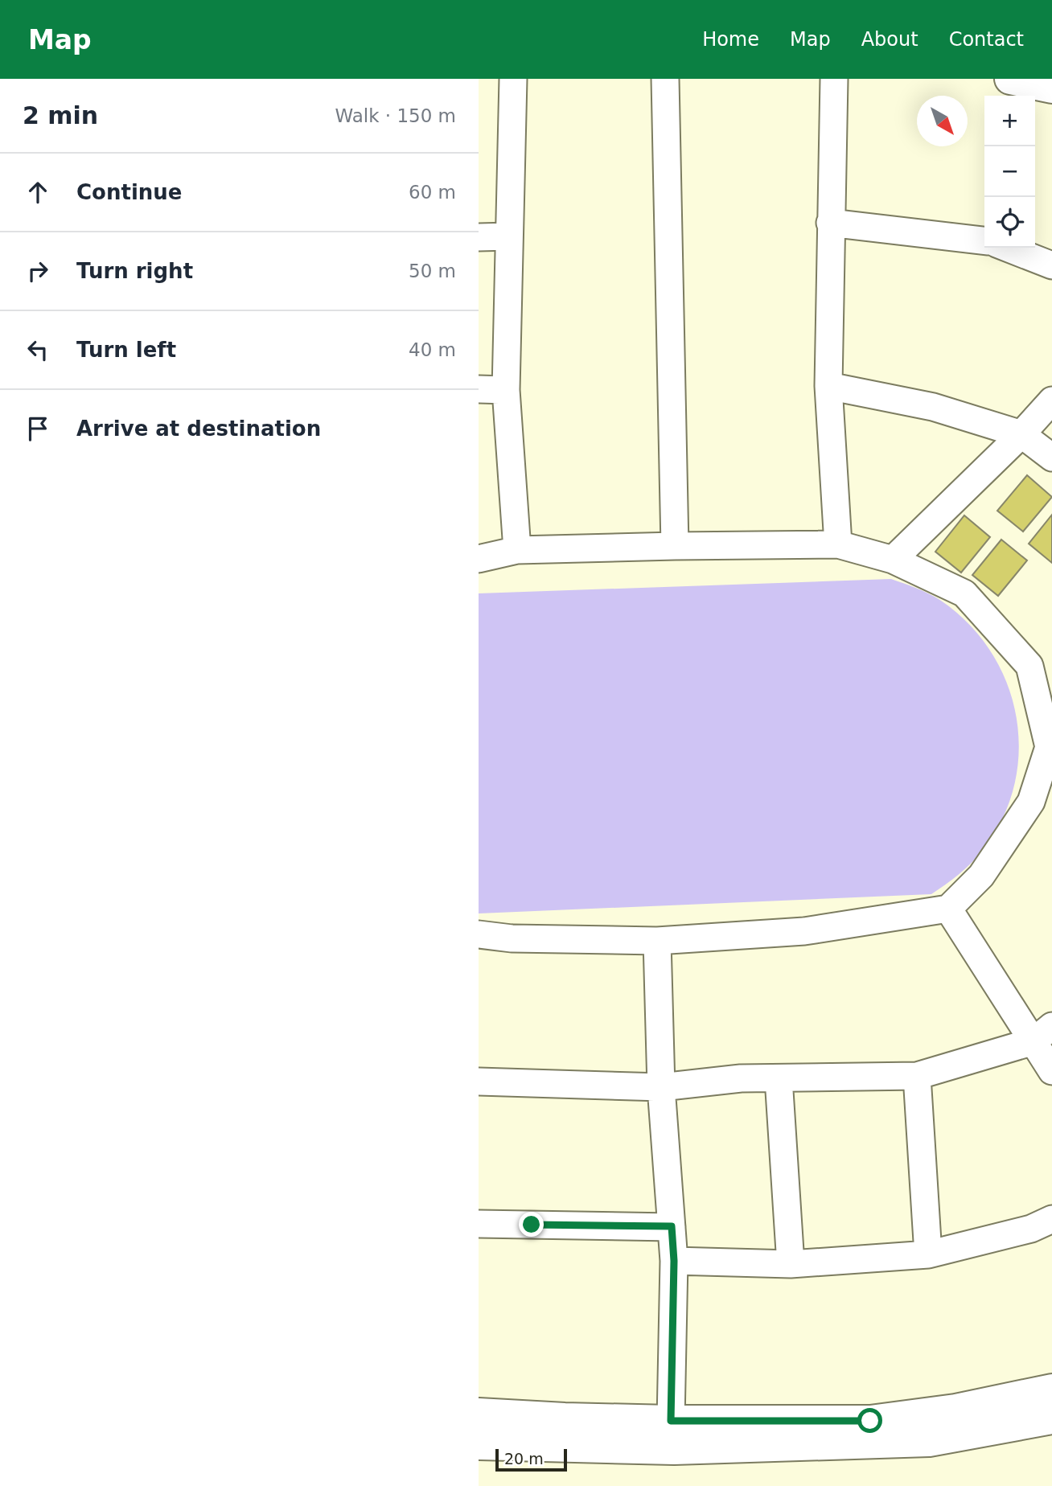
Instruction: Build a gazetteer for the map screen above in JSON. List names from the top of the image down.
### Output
{
  "scale_bar": "20 m",
  "north": "bottom right",
  "page": {
    "header": "Map",
    "nav": [
      "Home",
      "Map",
      "About",
      "Contact"
    ],
    "heading": ["2 min", "Walk · 150 m"],
    "map_buttons": ["+", "−"],
    "list": [
      ["Continue", "60 m"],
      ["Turn right", "50 m"],
      ["Turn left", "40 m"],
      "Arrive at destination"
    ],
    "scale": "20 m"
  }
}
